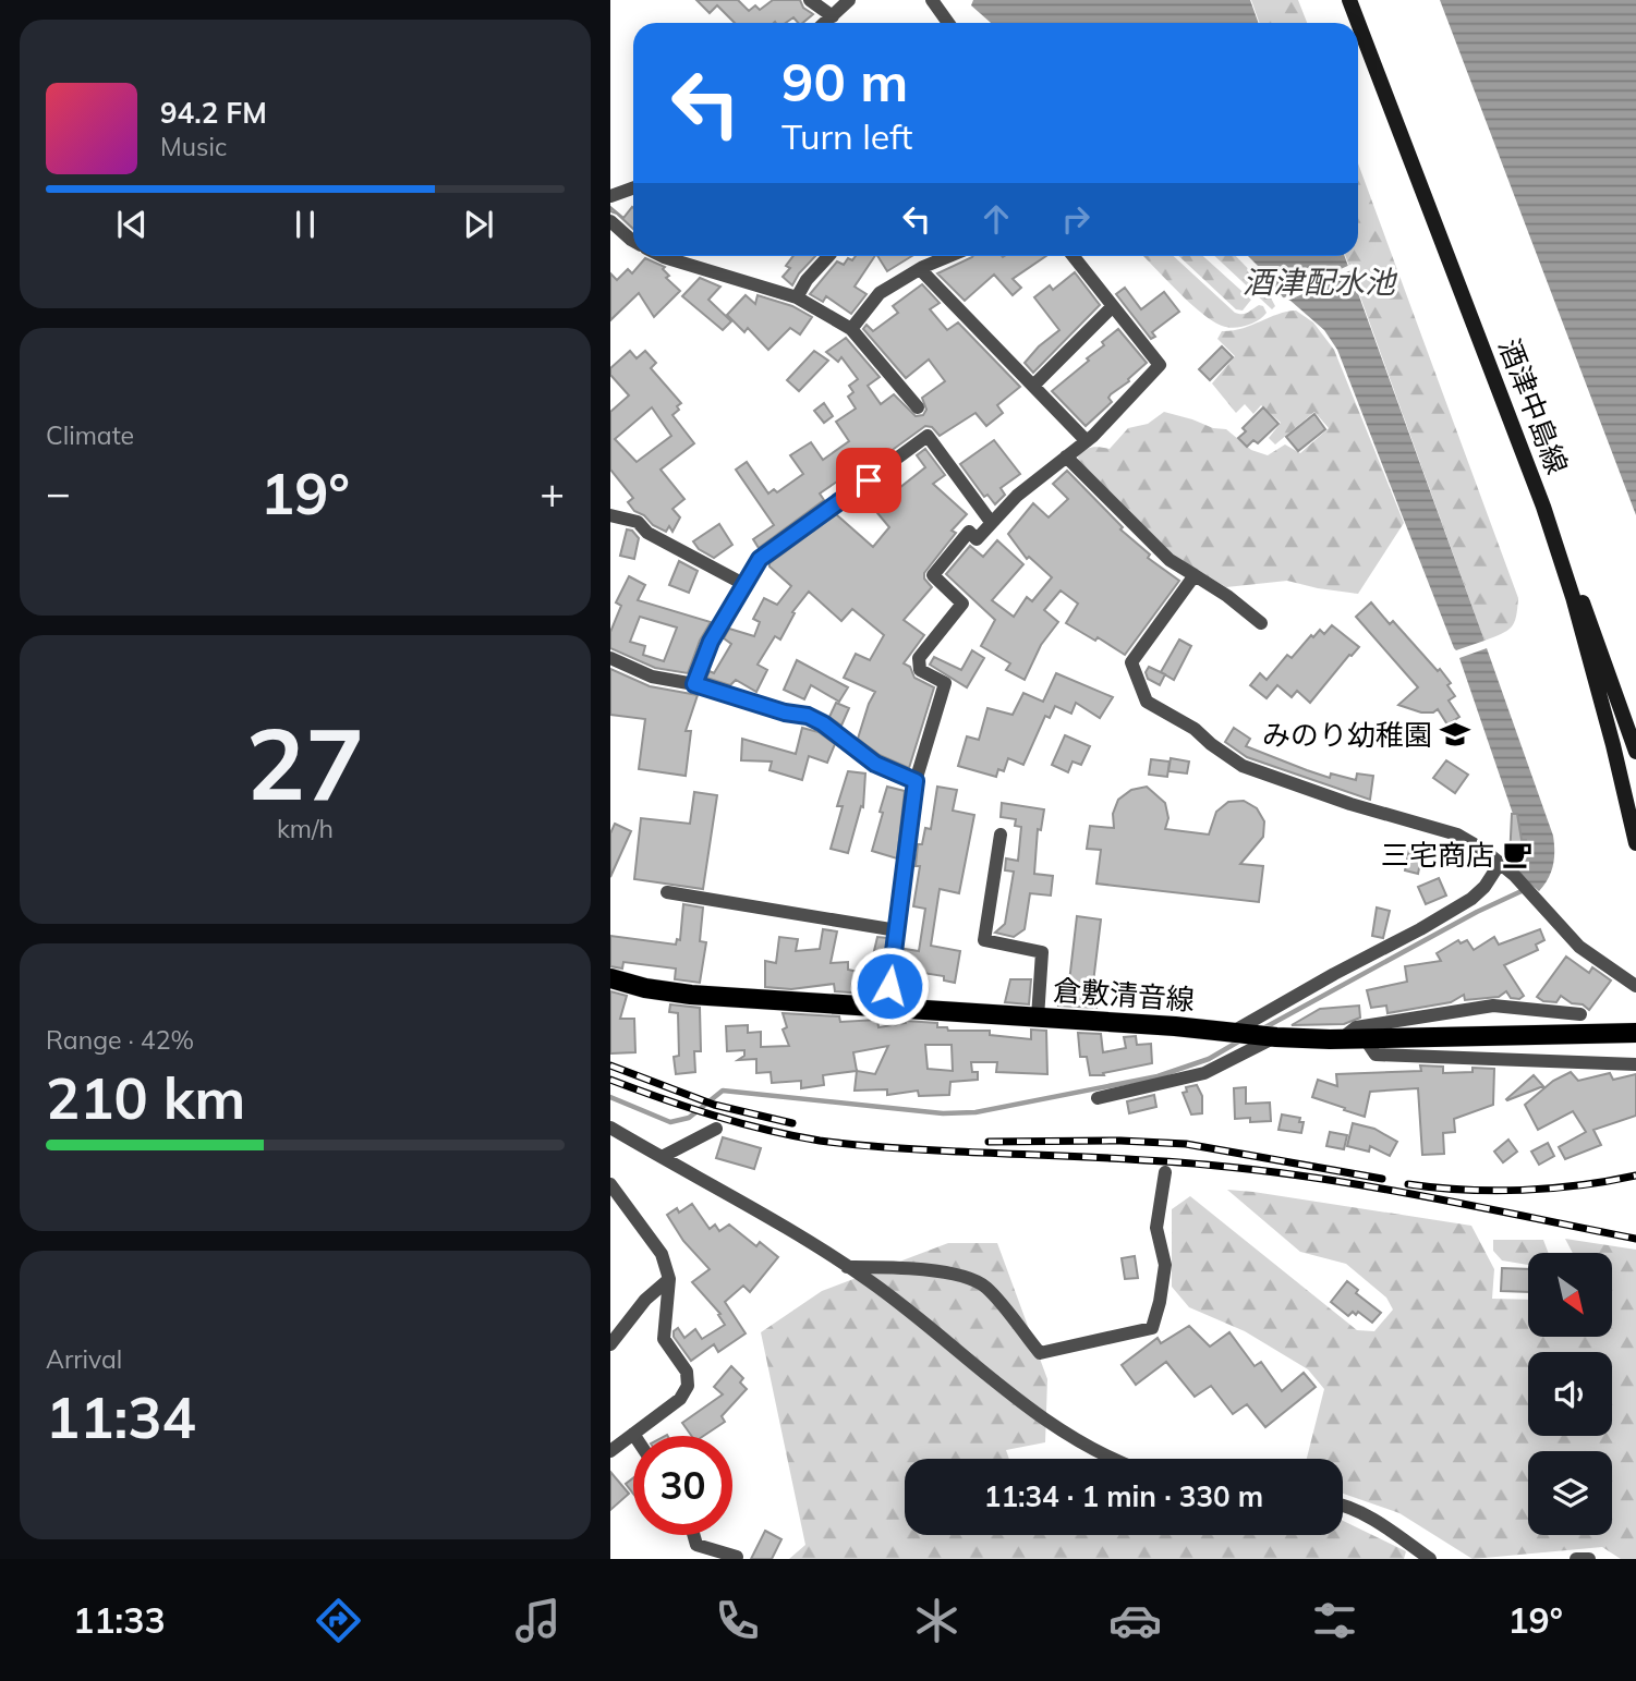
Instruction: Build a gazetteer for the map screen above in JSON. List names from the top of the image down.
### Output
{
  "streets": {
    "main road": ["酒津中島線", "倉敷清音線"]
  },
  "water": ["酒津配水池"],
  "places": {
    "school or university": ["みのり幼稚園"],
    "cafe": ["三宅商店"]
  },
  "north": "bottom right",
  "page": {
    "turn": ["90 m", "Turn left"],
    "song": ["94.2 FM", "Music"],
    "tile": [
      "Climate",
      ["27", "km/h"],
      ["Range · 42%", "210 km"],
      ["Arrival", "11:34"]
    ],
    "heat": ["−", "19°", "+"],
    "limit": "30",
    "trip": "11:34 · 1 min · 330 m",
    "tabs": ["11:33", "19°"]
  }
}
